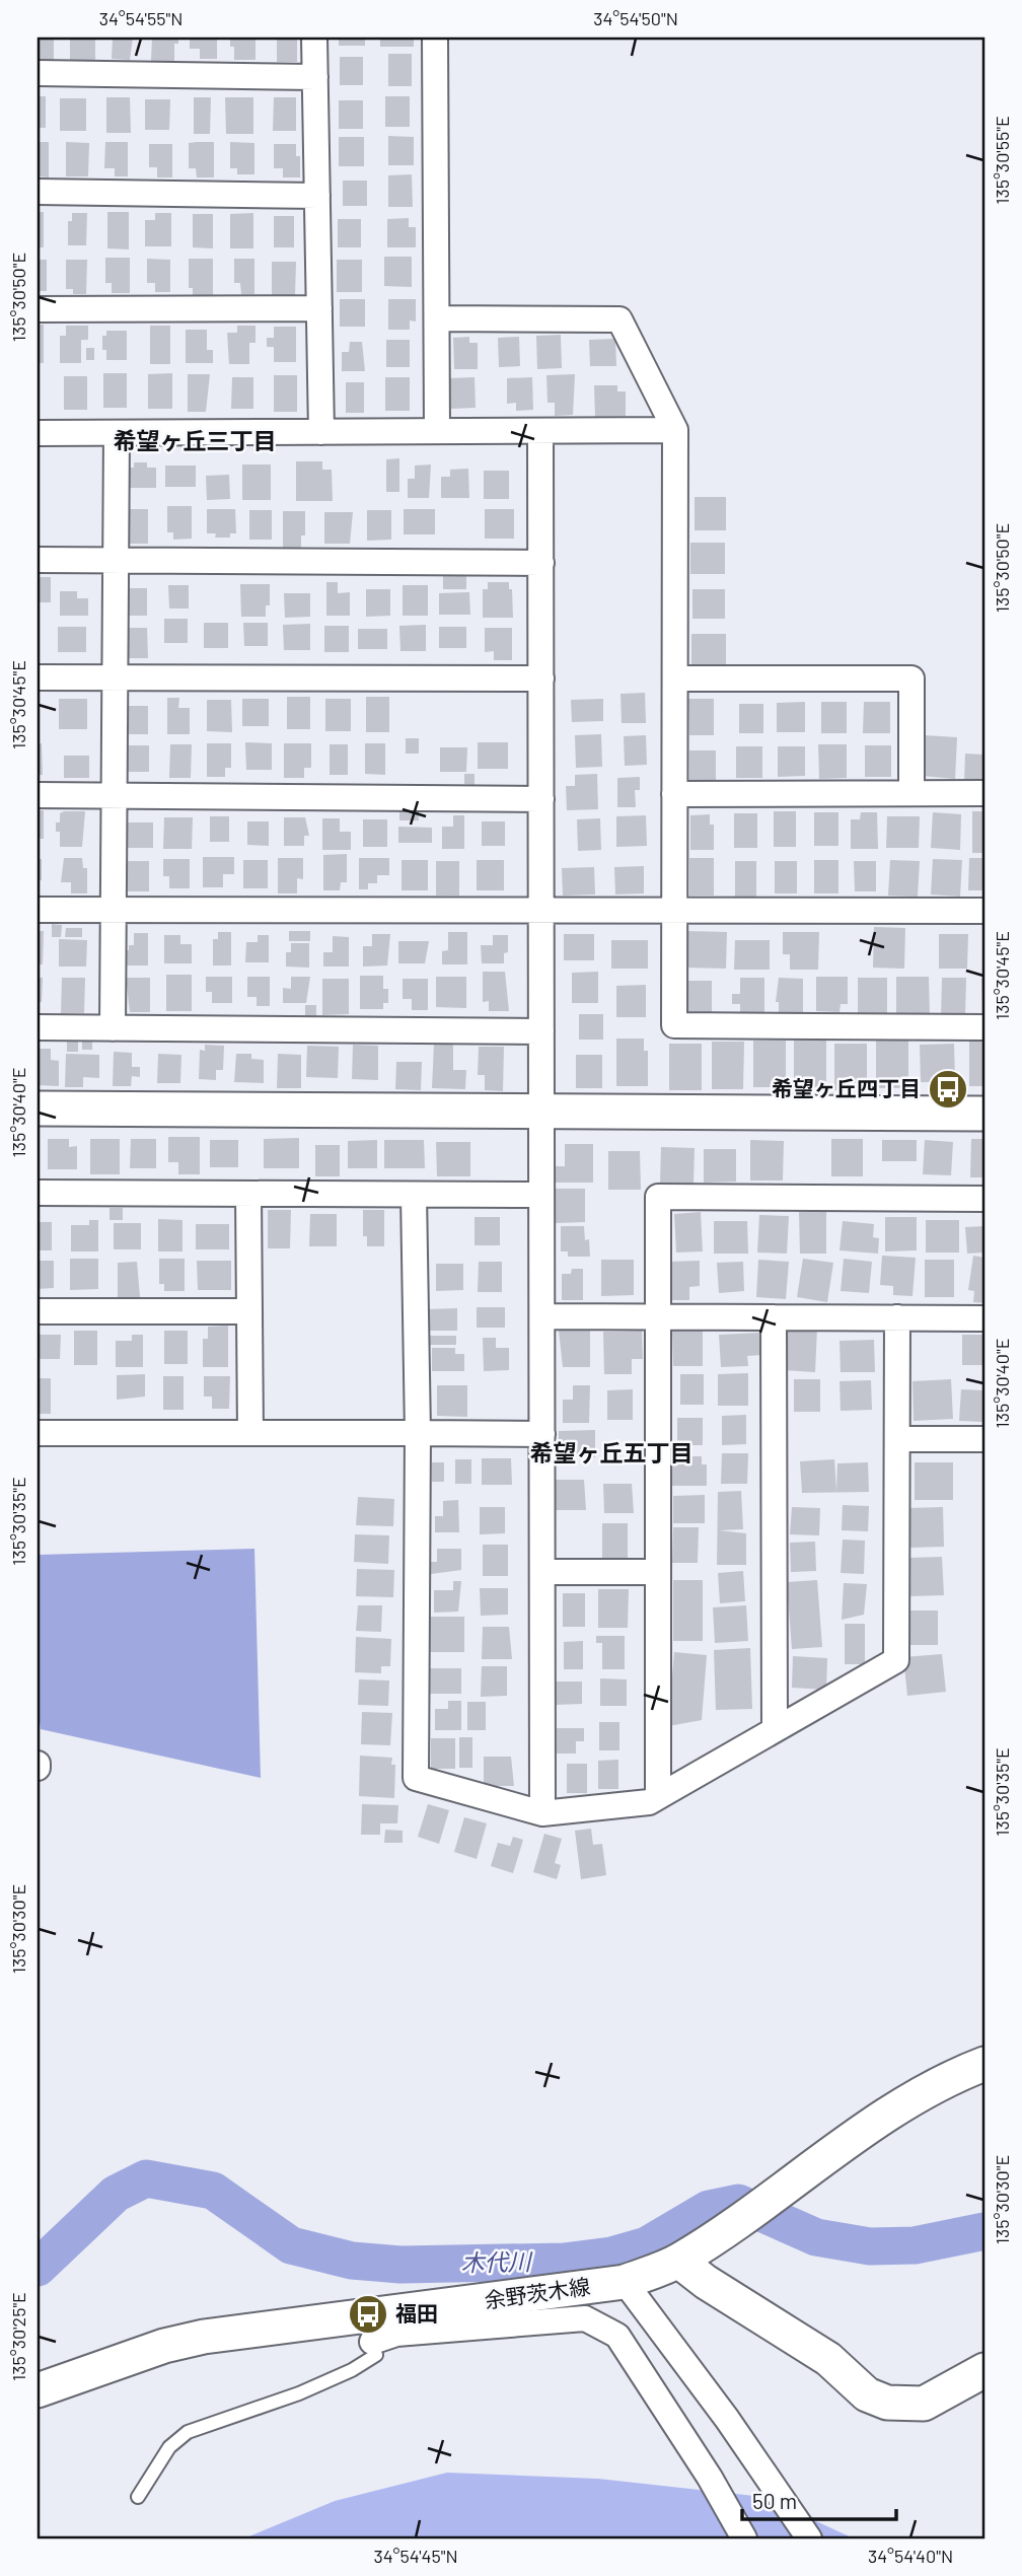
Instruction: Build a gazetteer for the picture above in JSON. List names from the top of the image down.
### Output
{
  "streets": {
    "street": ["余野茨木線"]
  },
  "districts": ["希望ヶ丘三丁目", "希望ヶ丘五丁目"],
  "water": ["木代川"],
  "places": {
    "bus stop": ["希望ヶ丘四丁目", "福田"]
  },
  "scale_bar": "50 m",
  "coordinates": [
    "34°54'55\"N",
    "34°54'50\"N",
    "135°30'55\"E",
    "135°30'50\"E",
    "135°30'45\"E",
    "135°30'40\"E",
    "135°30'35\"E",
    "135°30'30\"E",
    "135°30'25\"E",
    "34°54'45\"N",
    "34°54'40\"N"
  ]
}
